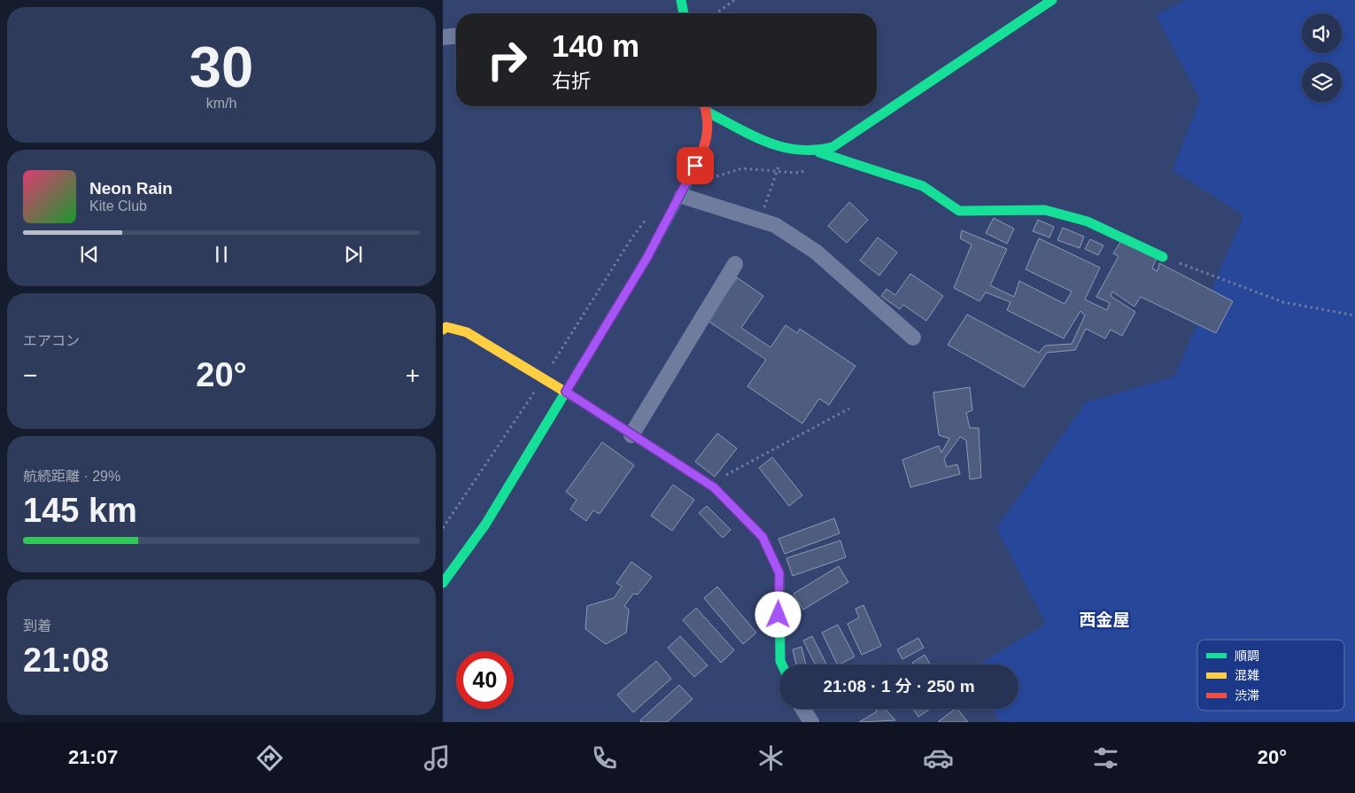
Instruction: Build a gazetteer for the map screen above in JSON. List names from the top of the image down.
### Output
{
  "districts": ["西金屋"],
  "legend": ["順調", "混雑", "渋滞"],
  "page": {
    "tile": [
      ["30", "km/h"],
      "エアコン",
      ["航続距離 · 29%", "145 km"],
      ["到着", "21:08"]
    ],
    "turn": ["140 m", "右折"],
    "song": ["Neon Rain", "Kite Club"],
    "heat": ["−", "20°", "+"],
    "limit": "40",
    "trip": "21:08 · 1 分 · 250 m",
    "tabs": ["21:07", "20°"]
  }
}
